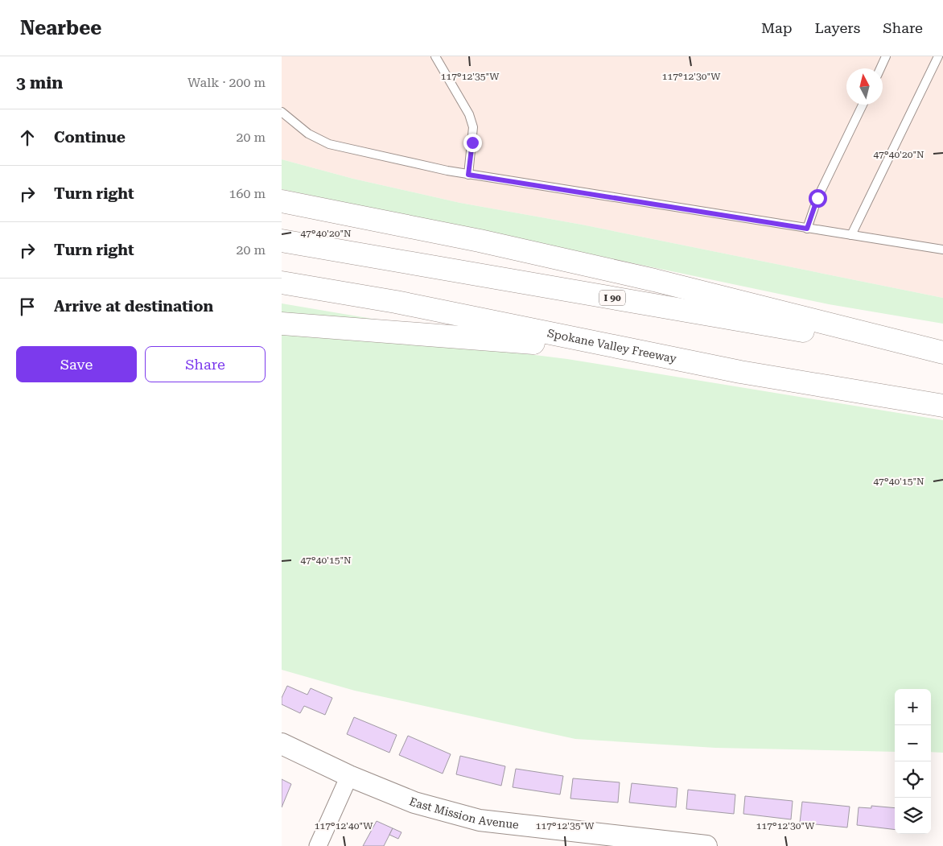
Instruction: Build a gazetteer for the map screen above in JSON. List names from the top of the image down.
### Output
{
  "streets": {
    "highway": ["I 90", "Spokane Valley Freeway"],
    "street": ["East Mission Avenue"]
  },
  "north": "top",
  "page": {
    "header": "Nearbee",
    "nav": ["Map", "Layers", "Share"],
    "heading": ["3 min", "Walk · 200 m"],
    "list": [
      ["Continue", "20 m"],
      ["Turn right", "160 m"],
      ["Turn right", "20 m"],
      "Arrive at destination"
    ],
    "buttons": ["Save", "Share"],
    "map_buttons": ["+", "−"]
  },
  "coordinates": [
    "117°12'35\"W",
    "117°12'30\"W",
    "47°40'20\"N",
    "47°40'15\"N",
    "117°12'40\"W"
  ]
}
